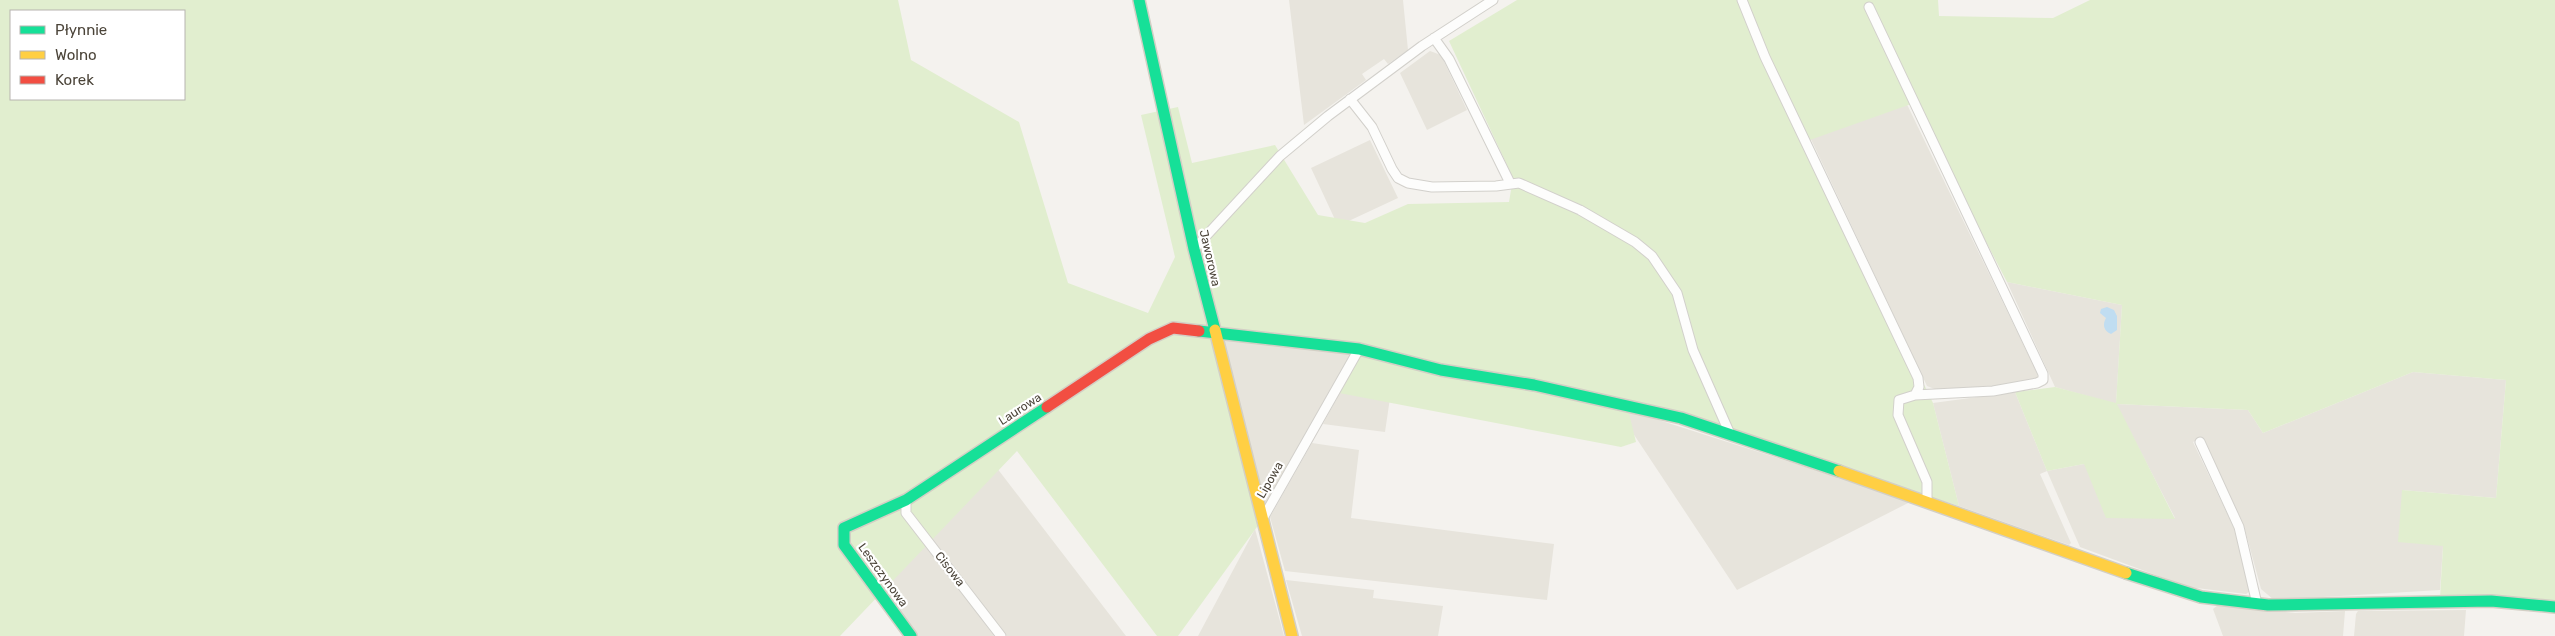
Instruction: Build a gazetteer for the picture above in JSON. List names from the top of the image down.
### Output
{
  "streets": {
    "street": [
      "Jaworowa",
      "Laurowa",
      "Lipowa",
      "Cisowa",
      "Leszczynowa"
    ]
  },
  "crossings": [
    ["Jaworowa", "Laurowa"],
    ["Jaworowa", "Lipowa"],
    ["Laurowa", "Lipowa"],
    ["Laurowa", "Cisowa"],
    ["Laurowa", "Leszczynowa"]
  ],
  "legend": ["Płynnie", "Wolno", "Korek"]
}
